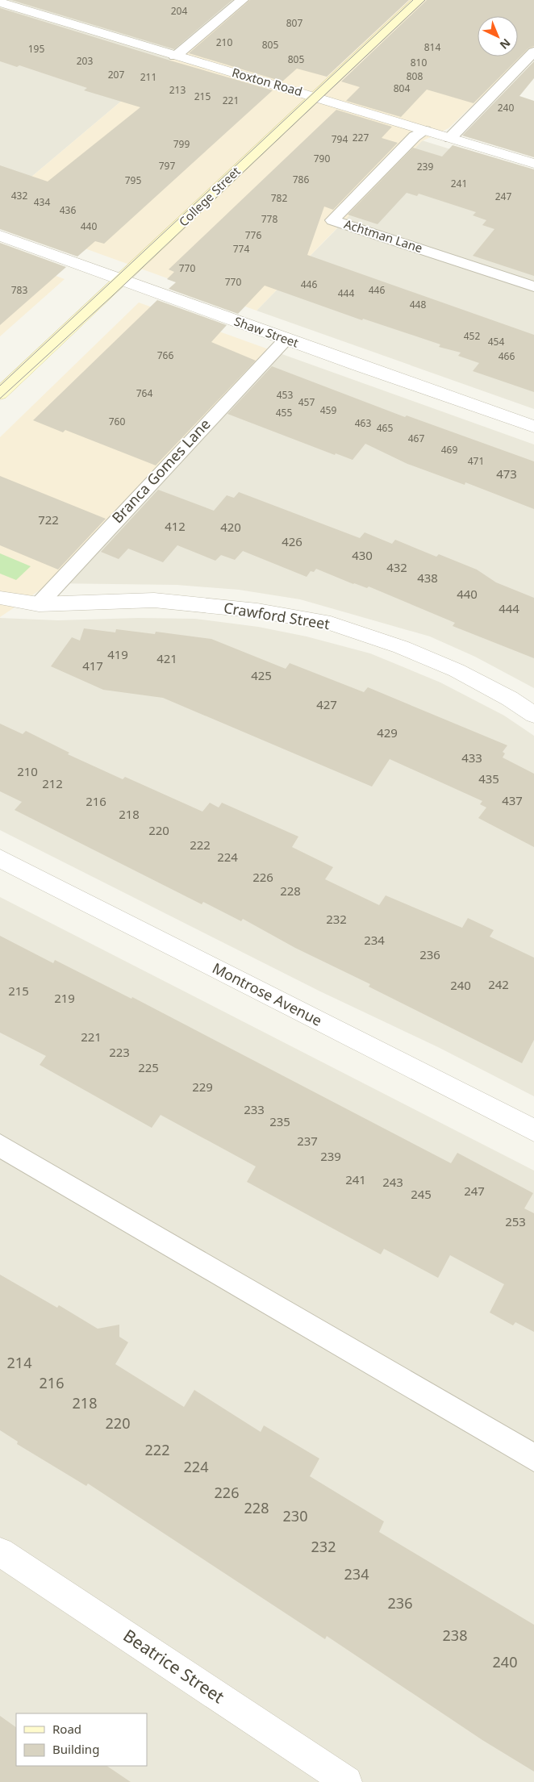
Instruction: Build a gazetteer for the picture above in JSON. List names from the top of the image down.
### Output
{
  "streets": {
    "main road": ["College Street"],
    "street": [
      "Roxton Road",
      "Shaw Street",
      "Crawford Street",
      "Montrose Avenue",
      "Beatrice Street"
    ],
    "lane": ["Achtman Lane", "Branca Gomes Lane"]
  },
  "crossings": [
    ["Roxton Road", "College Street"],
    ["Roxton Road", "Achtman Lane"],
    ["College Street", "Shaw Street"],
    ["Shaw Street", "Branca Gomes Lane"],
    ["Branca Gomes Lane", "Crawford Street"]
  ],
  "house_numbers": [
    "204",
    "807",
    "210",
    "805",
    "814",
    "195",
    "805",
    "203",
    "810",
    "207",
    "808",
    "211",
    "804",
    "213",
    "215",
    "221",
    "240",
    "227",
    "794",
    "799",
    "790",
    "797",
    "239",
    "786",
    "795",
    "241",
    "432",
    "247",
    "782",
    "434",
    "436",
    "778",
    "440",
    "776",
    "774",
    "770",
    "770",
    "446",
    "783",
    "446",
    "444",
    "448",
    "452",
    "454",
    "766",
    "466",
    "764",
    "453",
    "457",
    "459",
    "455",
    "760",
    "463",
    "465",
    "467",
    "469",
    "471",
    "473",
    "722",
    "412",
    "420",
    "426",
    "430",
    "432",
    "438",
    "440",
    "444",
    "419",
    "421",
    "417",
    "425",
    "427",
    "429",
    "433",
    "210",
    "435",
    "212",
    "437",
    "216",
    "218",
    "220",
    "222",
    "224",
    "226",
    "228",
    "232",
    "234",
    "236",
    "242",
    "240",
    "215",
    "219",
    "221",
    "223",
    "225",
    "229",
    "233",
    "235",
    "237",
    "239",
    "241",
    "243",
    "247",
    "245",
    "253",
    "214",
    "216",
    "218",
    "220",
    "222",
    "224",
    "226",
    "228",
    "230",
    "232",
    "234",
    "236",
    "238",
    "240"
  ],
  "legend": ["Road", "Building"],
  "north": "bottom right"
}
